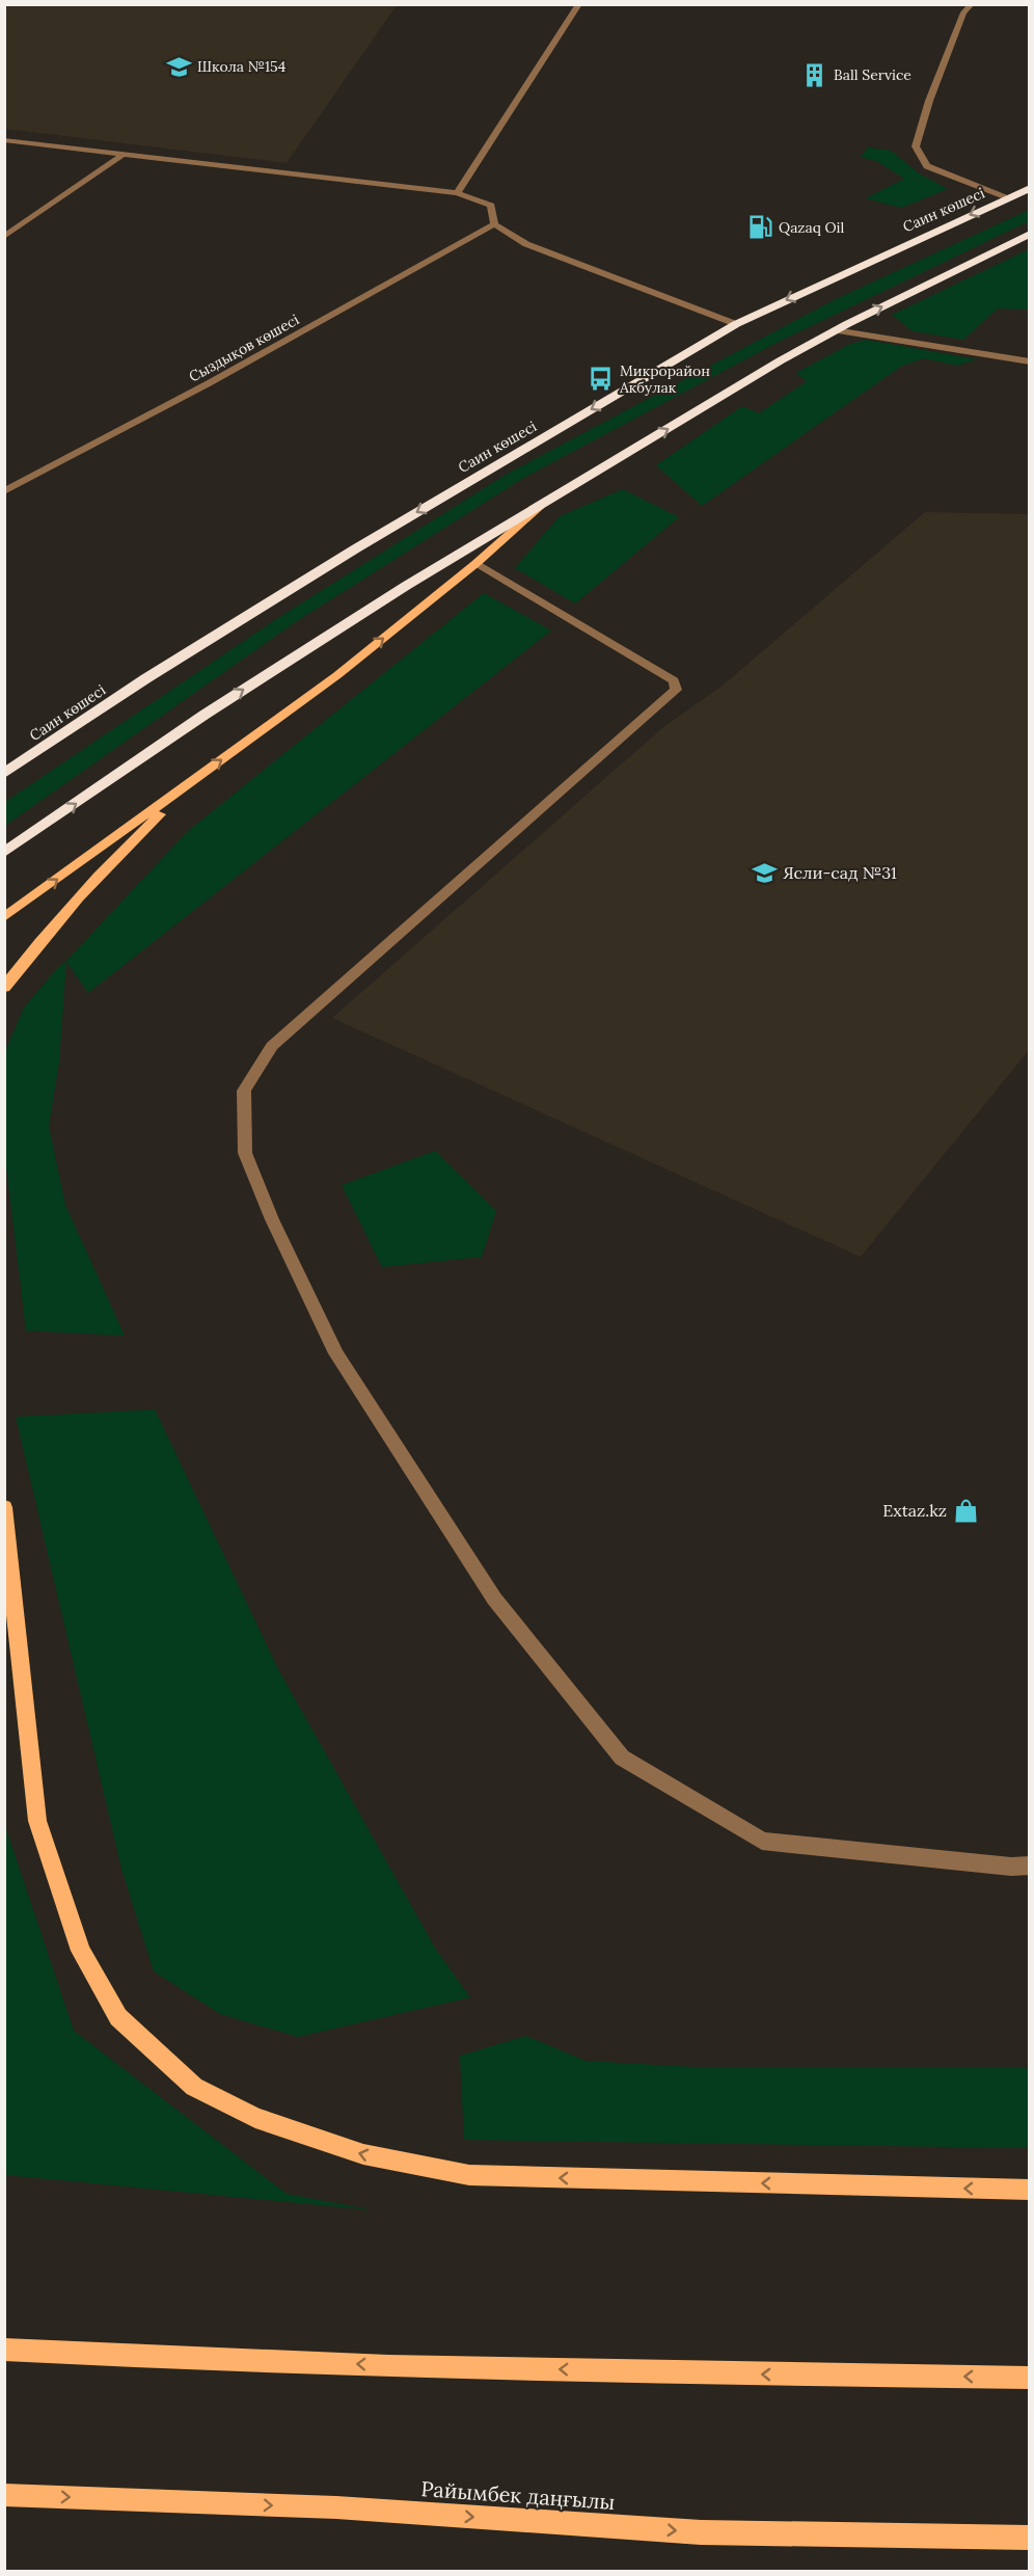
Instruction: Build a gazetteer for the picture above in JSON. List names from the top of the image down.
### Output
{
  "streets": {
    "highway": ["Саин көшесі"],
    "main road": ["Райымбек даңғылы"],
    "street": ["Сыздықов көшесі"]
  },
  "one_way": ["Райымбек даңғылы"],
  "places": {
    "school or university": ["Школа №154", "Ясли-сад №31"],
    "building": ["Ball Service"],
    "fuel station": ["Qazaq Oil"],
    "bus stop": ["Микрорайон Акбулак"],
    "shop": ["Extaz.kz"]
  }
}
